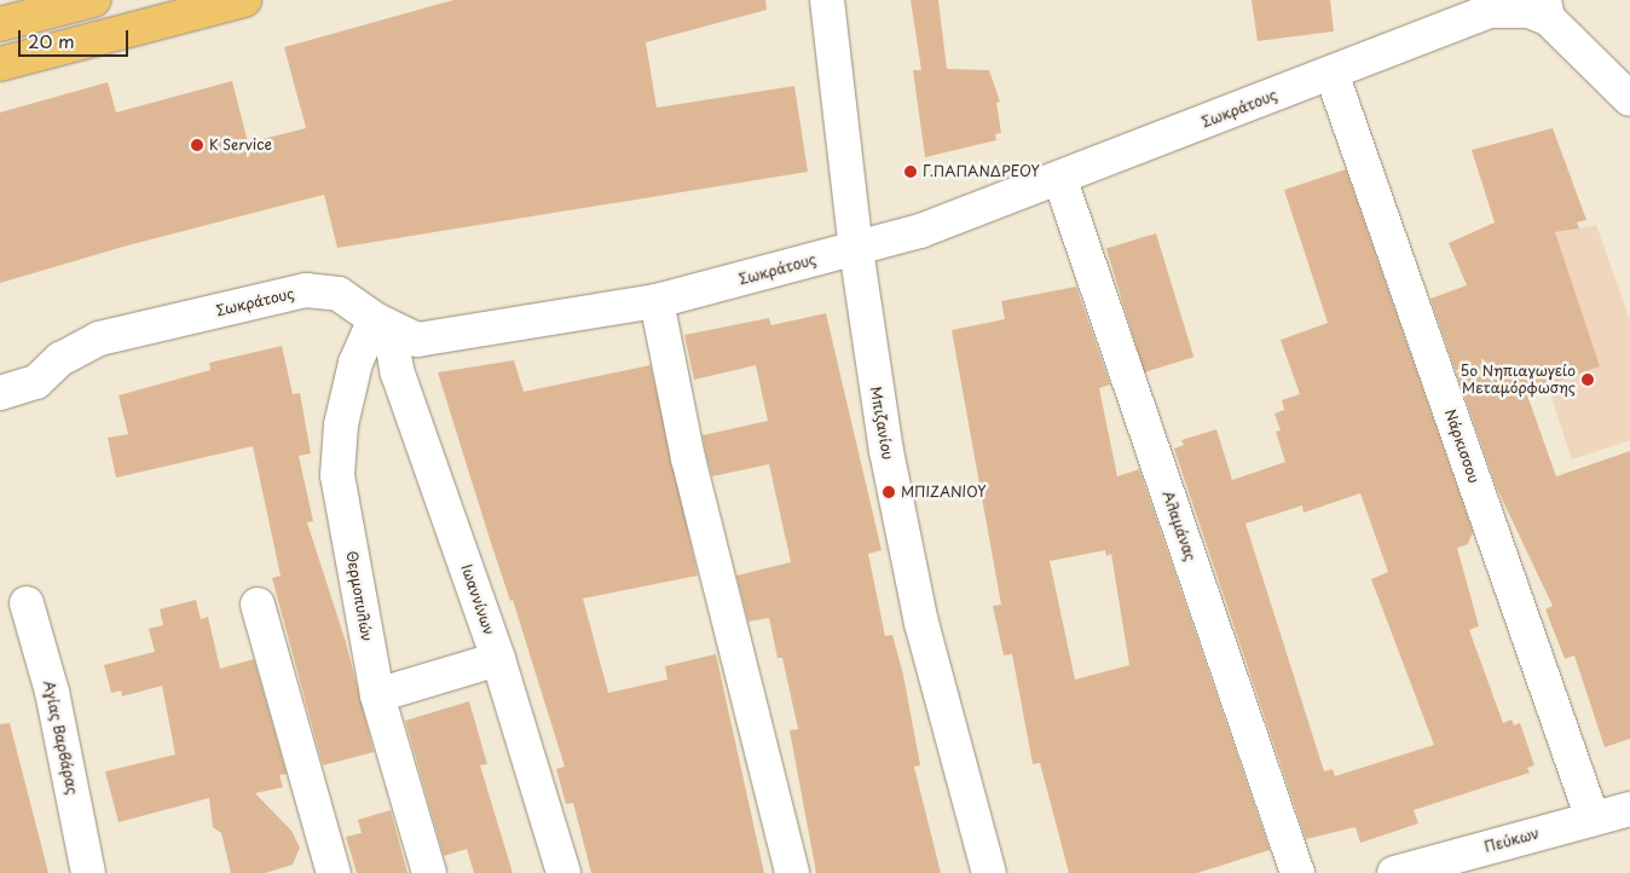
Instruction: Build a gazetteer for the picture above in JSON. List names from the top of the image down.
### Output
{
  "streets": {
    "street": [
      "Σωκράτους",
      "Μπιζανίου",
      "Νάρκισσου",
      "Αλαμάνας",
      "Θερμοπυλών",
      "Ιωαννίνων",
      "Αγίας Βαρβάρας",
      "Πεύκων"
    ]
  },
  "crossings": [
    ["Σωκράτους", "Μπιζανίου"],
    ["Σωκράτους", "Νάρκισσου"],
    ["Σωκράτους", "Αλαμάνας"],
    ["Σωκράτους", "Θερμοπυλών"],
    ["Σωκράτους", "Ιωαννίνων"],
    ["Νάρκισσου", "Πεύκων"],
    ["Θερμοπυλών", "Ιωαννίνων"]
  ],
  "places": [
    "K Service",
    "Γ.ΠΑΠΑΝΔΡΕΟΥ",
    "5ο Νηπιαγωγείο Μεταμόρφωσης",
    "ΜΠΙΖΑΝΙΟΥ"
  ],
  "scale_bar": "20 m"
}
